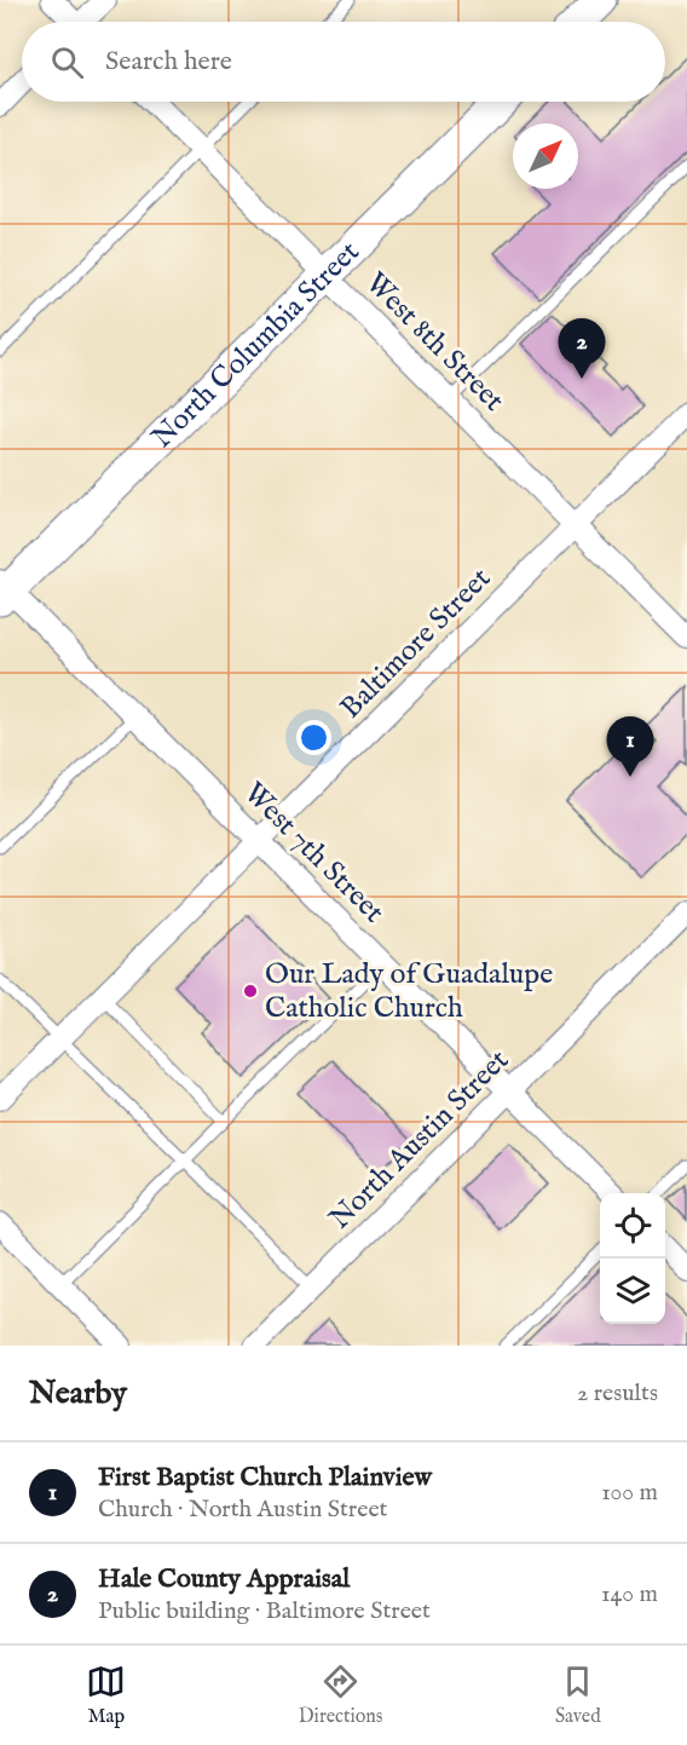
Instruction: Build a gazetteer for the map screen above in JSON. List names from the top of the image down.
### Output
{
  "streets": {
    "main road": ["North Columbia Street"],
    "street": [
      "West 8th Street",
      "Baltimore Street",
      "West 7th Street",
      "North Austin Street"
    ]
  },
  "crossings": [
    ["West 8th Street", "North Columbia Street"],
    ["West 8th Street", "Baltimore Street"],
    ["North Columbia Street", "West 7th Street"],
    ["Baltimore Street", "West 7th Street"],
    ["West 7th Street", "North Austin Street"]
  ],
  "places": ["Our Lady of Guadalupe Catholic Church"],
  "north": "top right",
  "page": {
    "search": "Search here",
    "pins": ["2", "1"],
    "heading": ["Nearby", "2 results"],
    "list": [
      {
        "mark": "1",
        "name": "First Baptist Church Plainview",
        "note": "Church · North Austin Street",
        "value": "100 m"
      },
      {
        "mark": "2",
        "name": "Hale County Appraisal",
        "note": "Public building · Baltimore Street",
        "value": "140 m"
      }
    ],
    "nav": ["Map", "Directions", "Saved"]
  }
}
